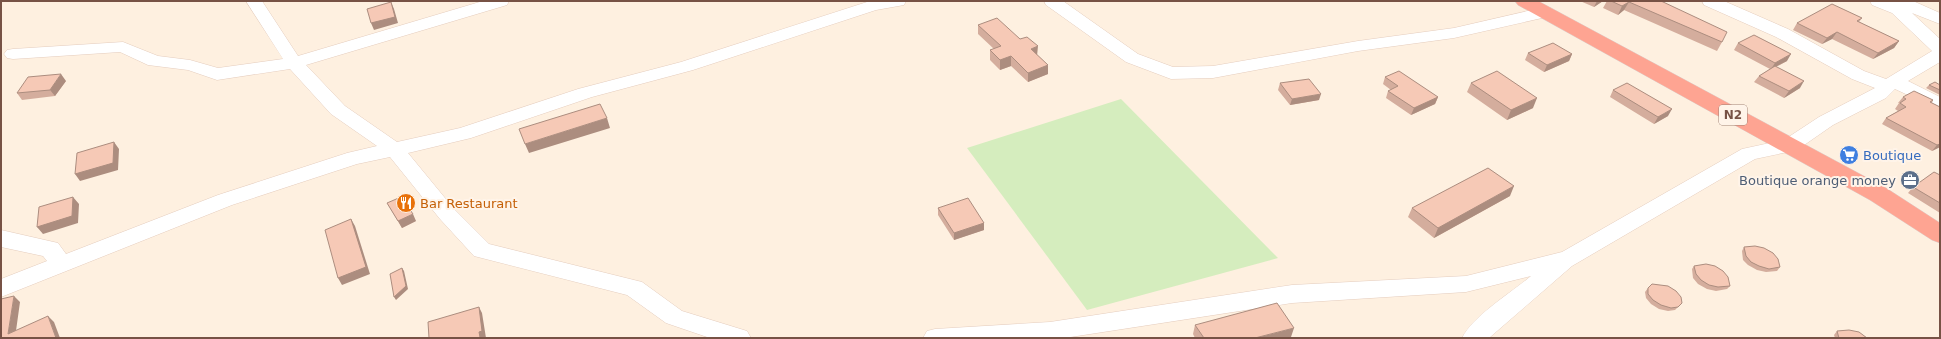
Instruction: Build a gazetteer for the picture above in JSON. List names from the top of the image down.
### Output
{
  "streets": {
    "highway": ["N2"]
  },
  "places": {
    "supermarket": ["Boutique"],
    "office": ["Boutique orange money"],
    "restaurant": ["Bar Restaurant"]
  }
}
